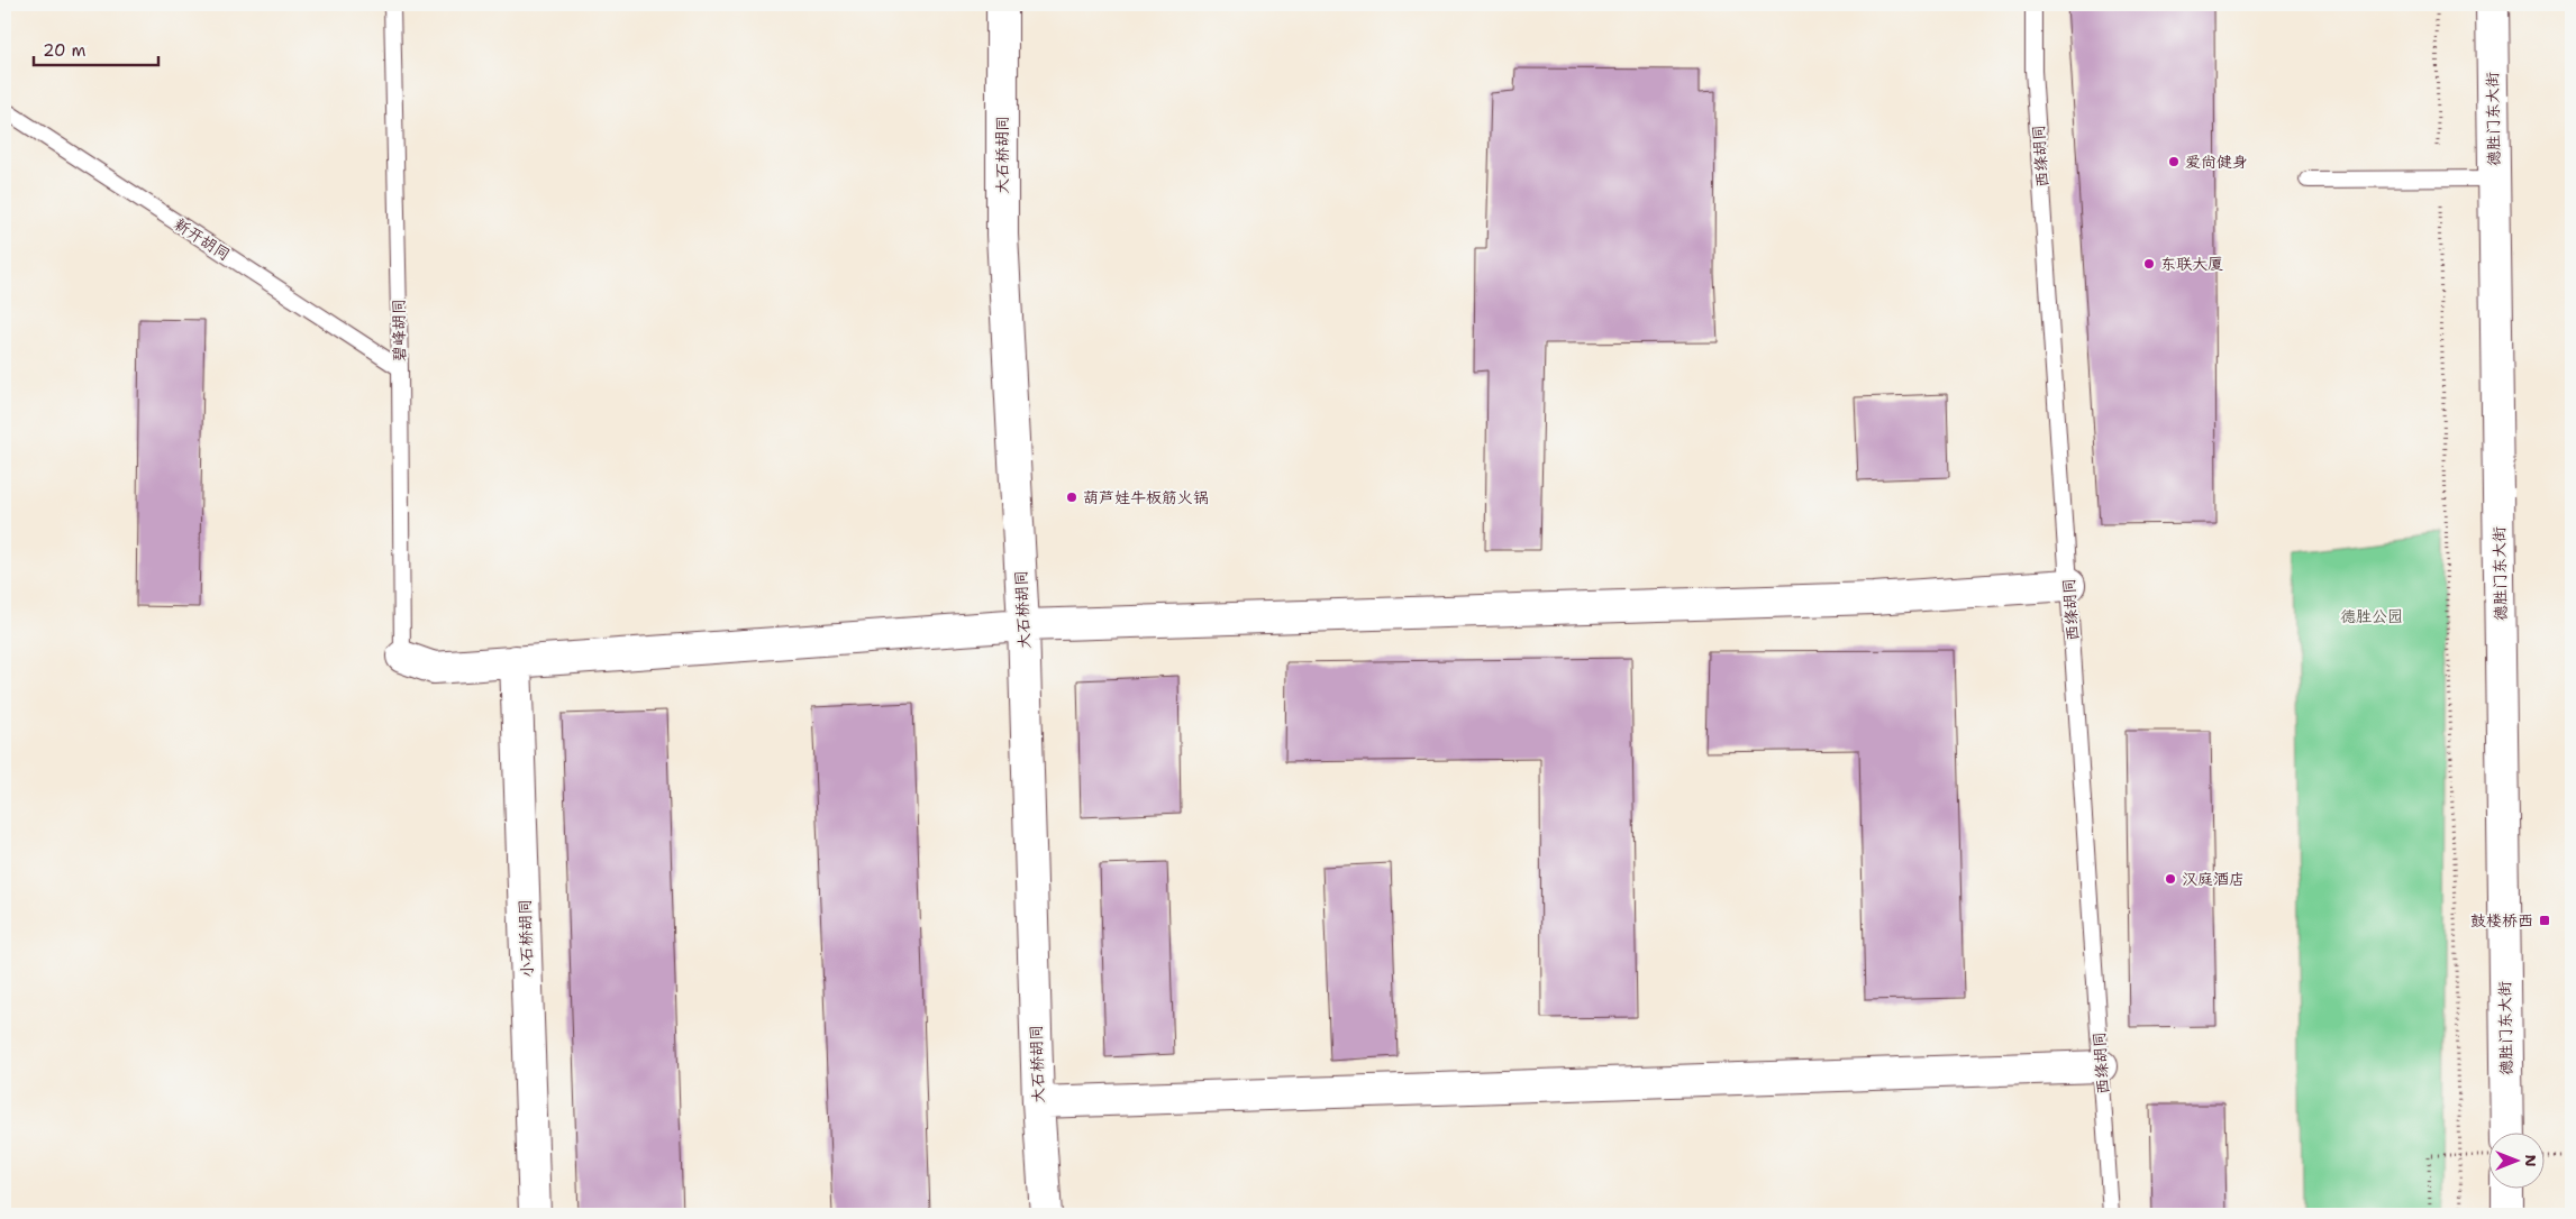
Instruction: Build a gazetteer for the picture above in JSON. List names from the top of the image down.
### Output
{
  "streets": {
    "street": ["德胜门东大街", "大石桥胡同", "小石桥胡同"],
    "lane": ["西绦胡同", "新开胡同", "碧峰胡同"]
  },
  "crossings": [
    ["新开胡同", "碧峰胡同"]
  ],
  "parks": ["德胜公园"],
  "places": {
    "other": [
      "爱尚健身",
      "东联大厦",
      "葫芦娃牛板筋火锅",
      "汉庭酒店"
    ],
    "transit": ["鼓楼桥西"]
  },
  "scale_bar": "20 m",
  "north": "right"
}
